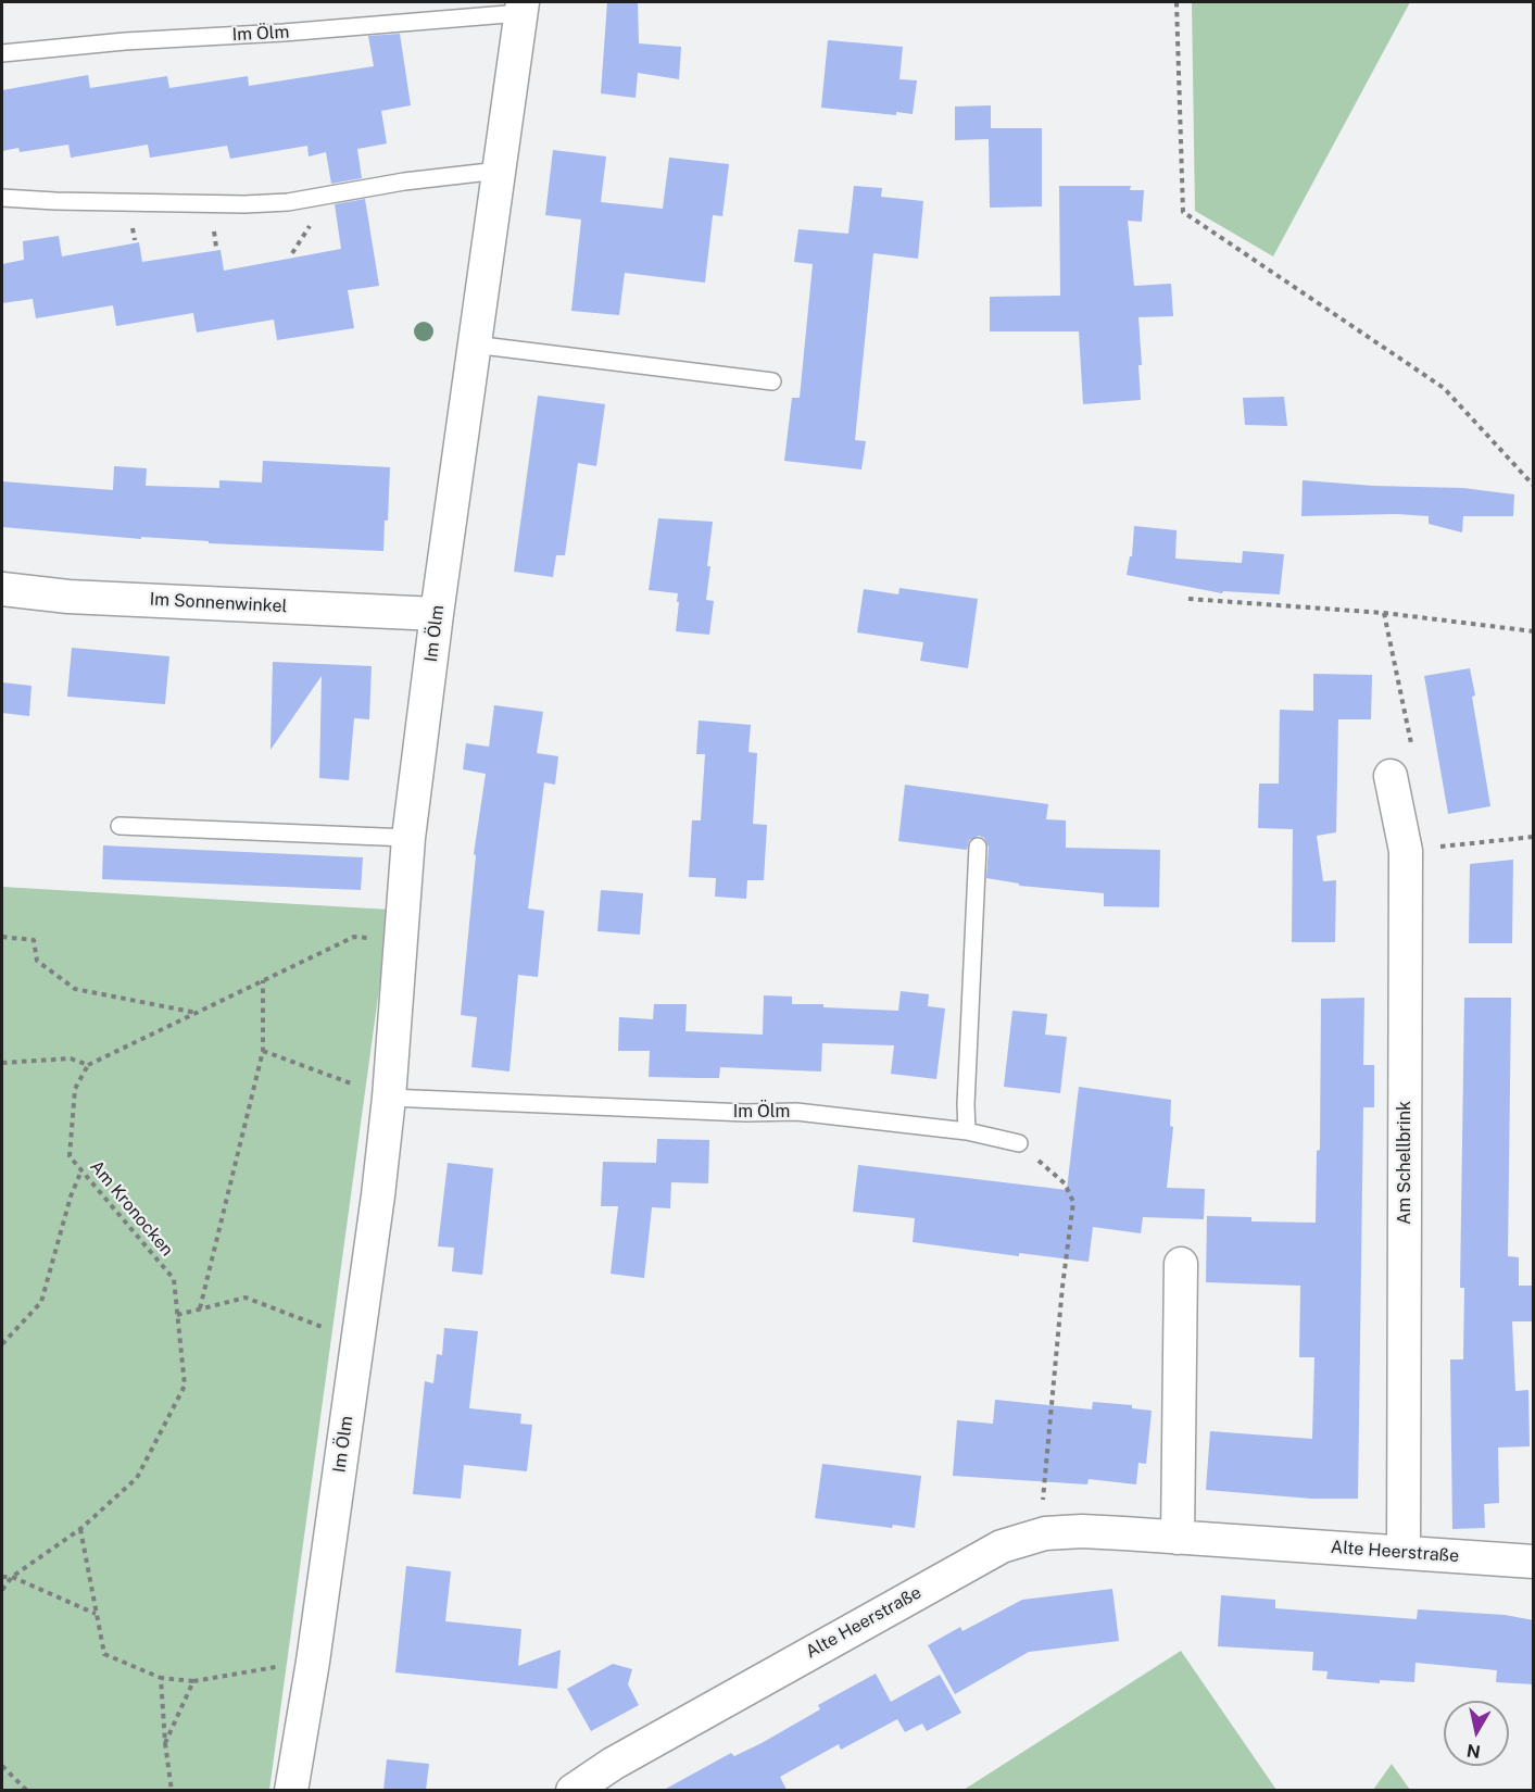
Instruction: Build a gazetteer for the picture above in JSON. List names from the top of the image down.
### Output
{
  "streets": {
    "street": [
      "Im Ölm",
      "Im Sonnenwinkel",
      "Am Schellbrink",
      "Alte Heerstraße"
    ],
    "path": ["Am Kronocken"]
  },
  "crossings": [
    ["Im Ölm", "Im Sonnenwinkel"],
    ["Am Schellbrink", "Alte Heerstraße"]
  ],
  "north": "bottom"
}
